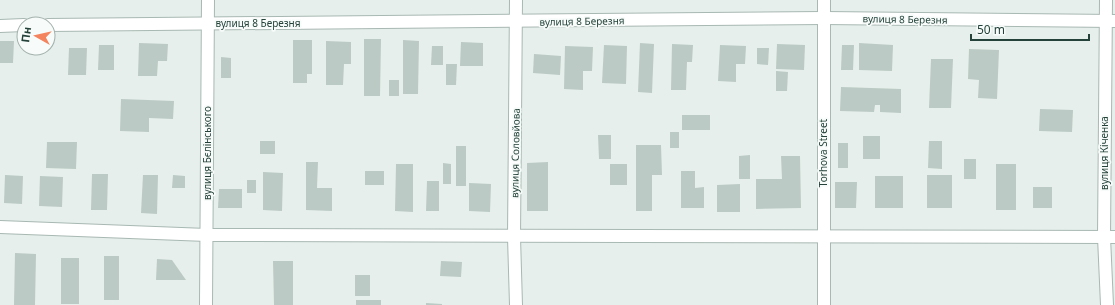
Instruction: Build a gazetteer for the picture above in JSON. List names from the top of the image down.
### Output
{
  "streets": {
    "street": [
      "вулиця 8 Березня",
      "вулиця Бєлінського",
      "вулиця Соловйова",
      "Torhova Street",
      "вулиця Кіченка"
    ]
  },
  "crossings": [
    ["вулиця 8 Березня", "вулиця Бєлінського"],
    ["вулиця 8 Березня", "вулиця Соловйова"],
    ["вулиця 8 Березня", "Torhova Street"],
    ["вулиця 8 Березня", "вулиця Кіченка"]
  ],
  "scale_bar": "50 m",
  "north": "left"
}
